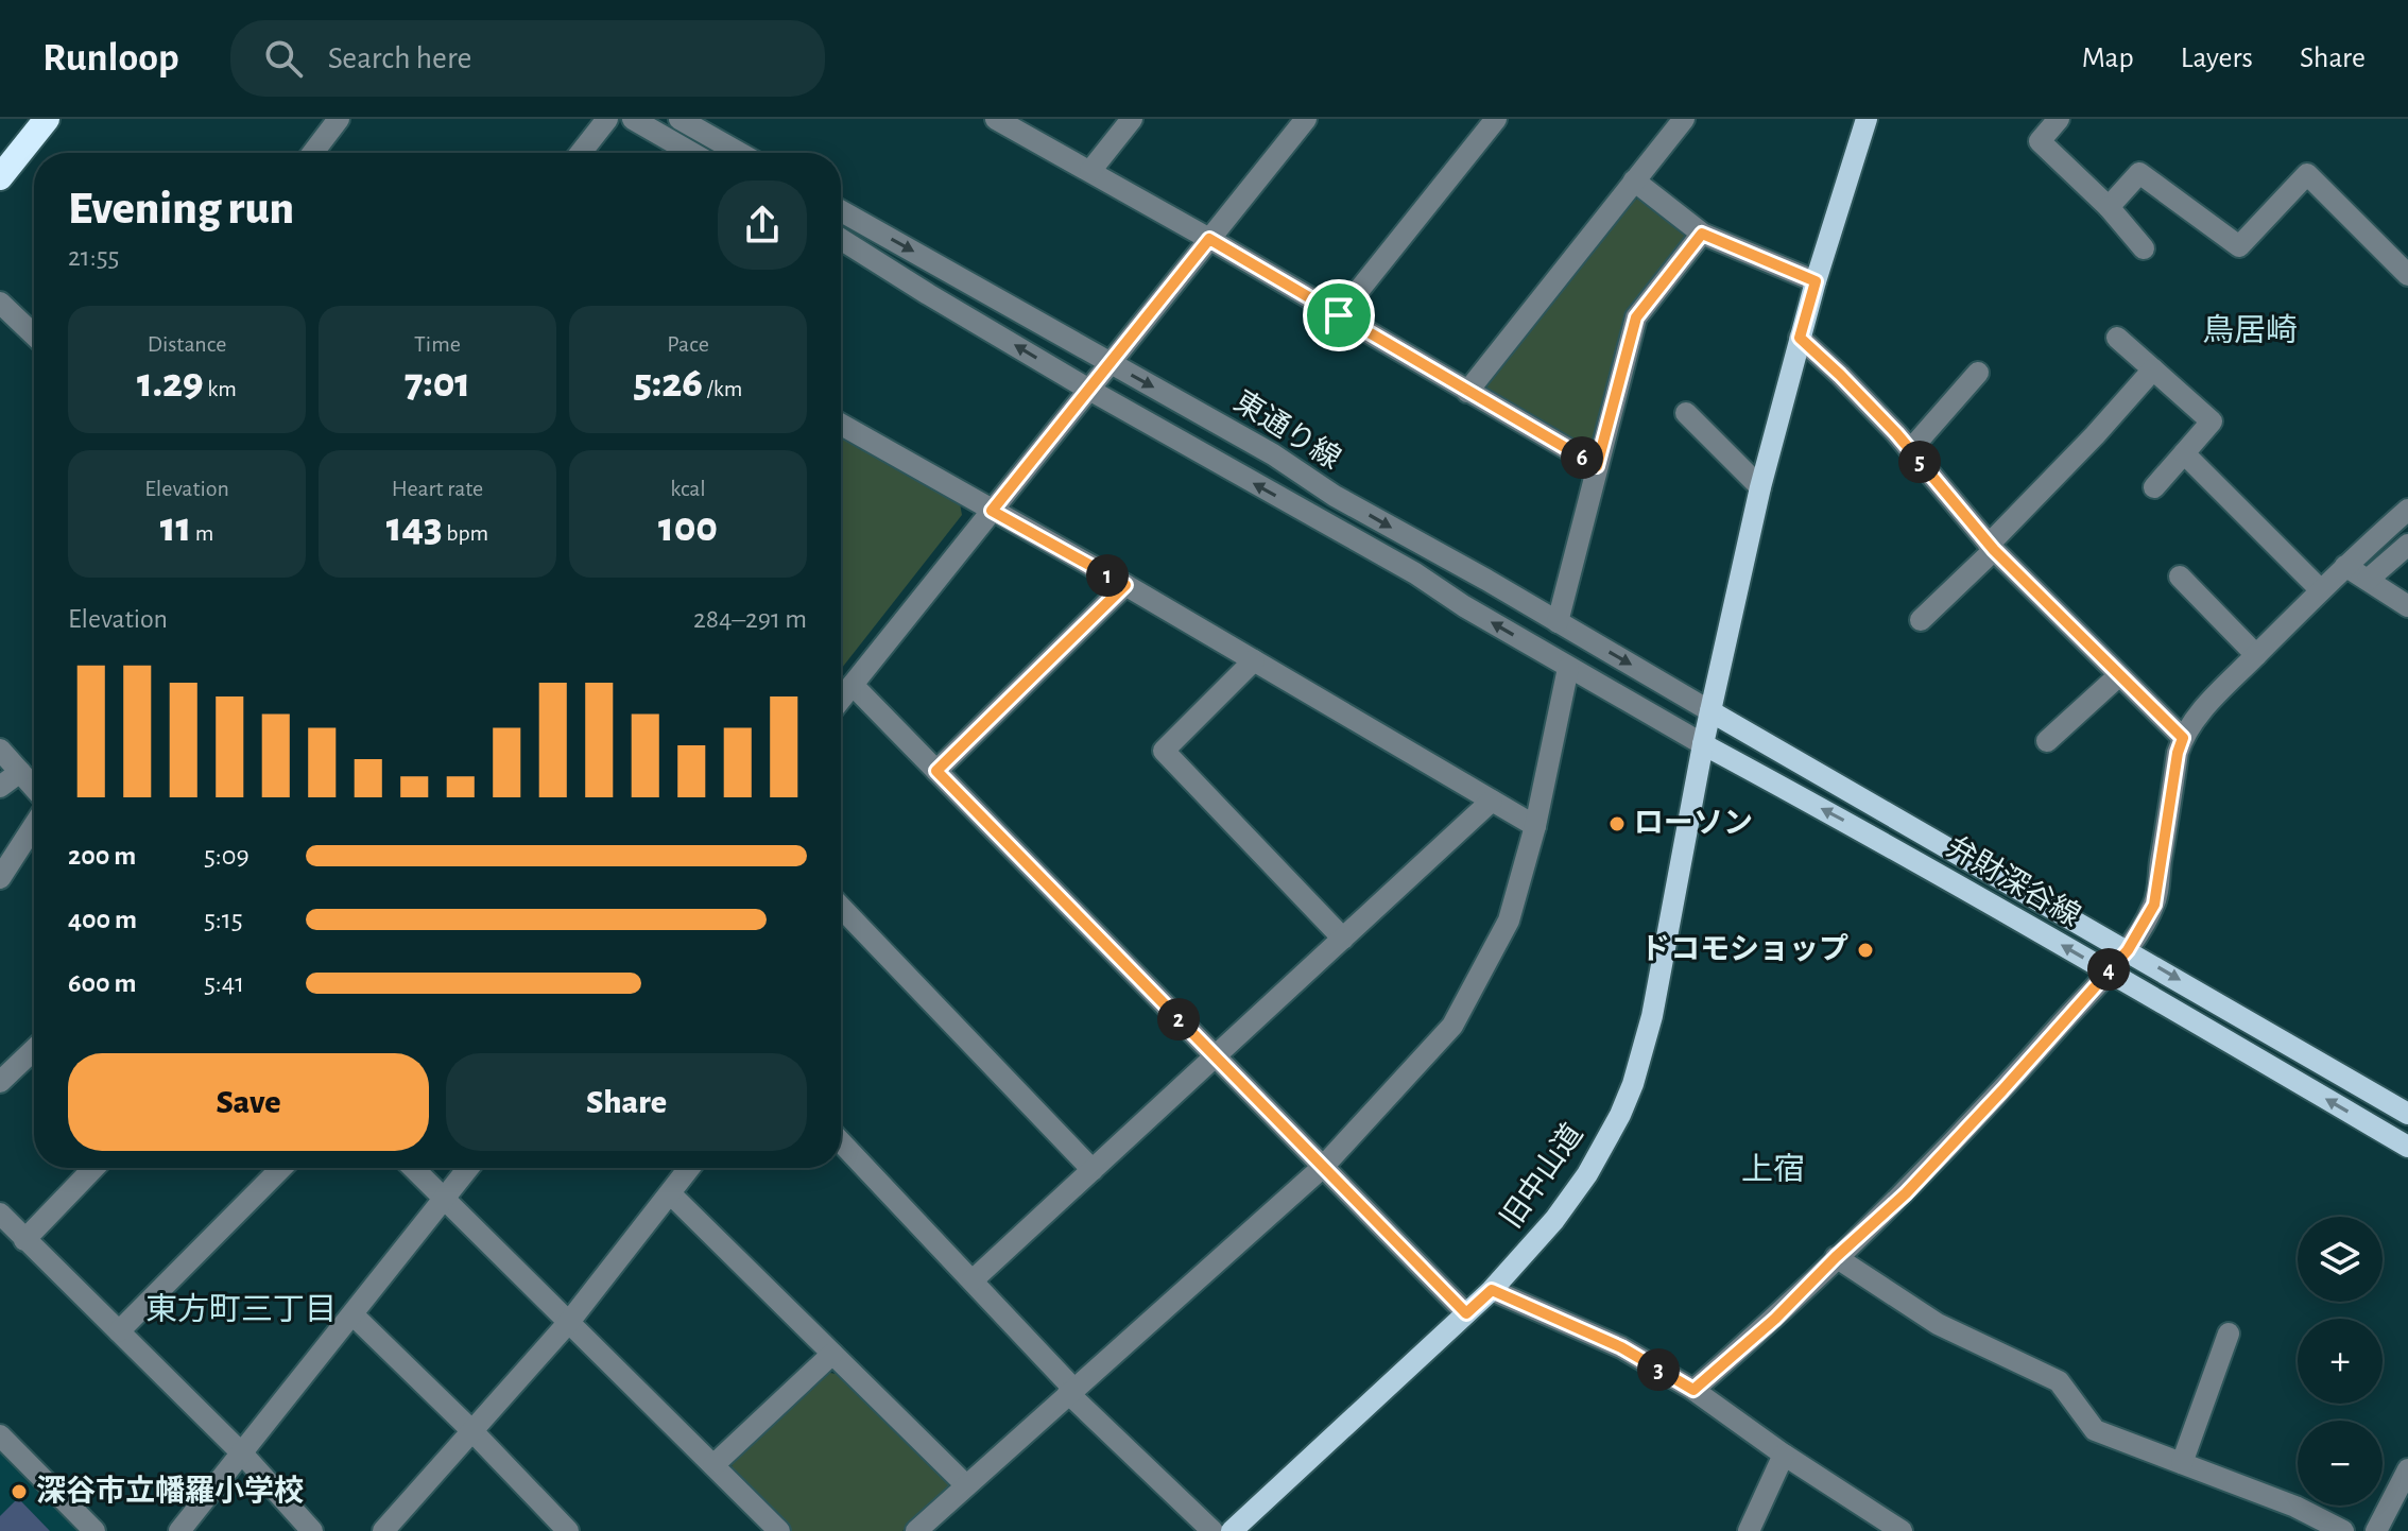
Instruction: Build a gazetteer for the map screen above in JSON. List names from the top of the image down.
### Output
{
  "streets": {
    "main road": ["弁財深谷線", "旧中山道"],
    "street": ["東通り線"]
  },
  "crossings": [
    ["東通り線", "弁財深谷線"],
    ["東通り線", "旧中山道"],
    ["弁財深谷線", "旧中山道"]
  ],
  "districts": ["鳥居崎", "上宿", "東方町三丁目"],
  "places": ["ローソン", "ドコモショップ", "深谷市立幡羅小学校"],
  "page": {
    "header": "Runloop",
    "search": "Search here",
    "nav": ["Map", "Layers", "Share"],
    "heading": ["Evening run", "21:55"],
    "stats": [
      ["Distance", "1.29 km"],
      ["Time", "7:01"],
      ["Pace", "5:26 /km"],
      ["Elevation", "11 m"],
      ["Heart rate", "143 bpm"],
      ["kcal", "100"]
    ],
    "pins": [
      "6",
      "5",
      "1",
      "4",
      "2",
      "3"
    ],
    "chart": ["Elevation", "284–291 m"],
    "list": [
      {
        "name": "200 m",
        "note": "5:09"
      },
      {
        "name": "400 m",
        "note": "5:15"
      },
      {
        "name": "600 m",
        "note": "5:41"
      }
    ],
    "buttons": ["Save", "Share"],
    "map_buttons": ["+", "−"]
  }
}
